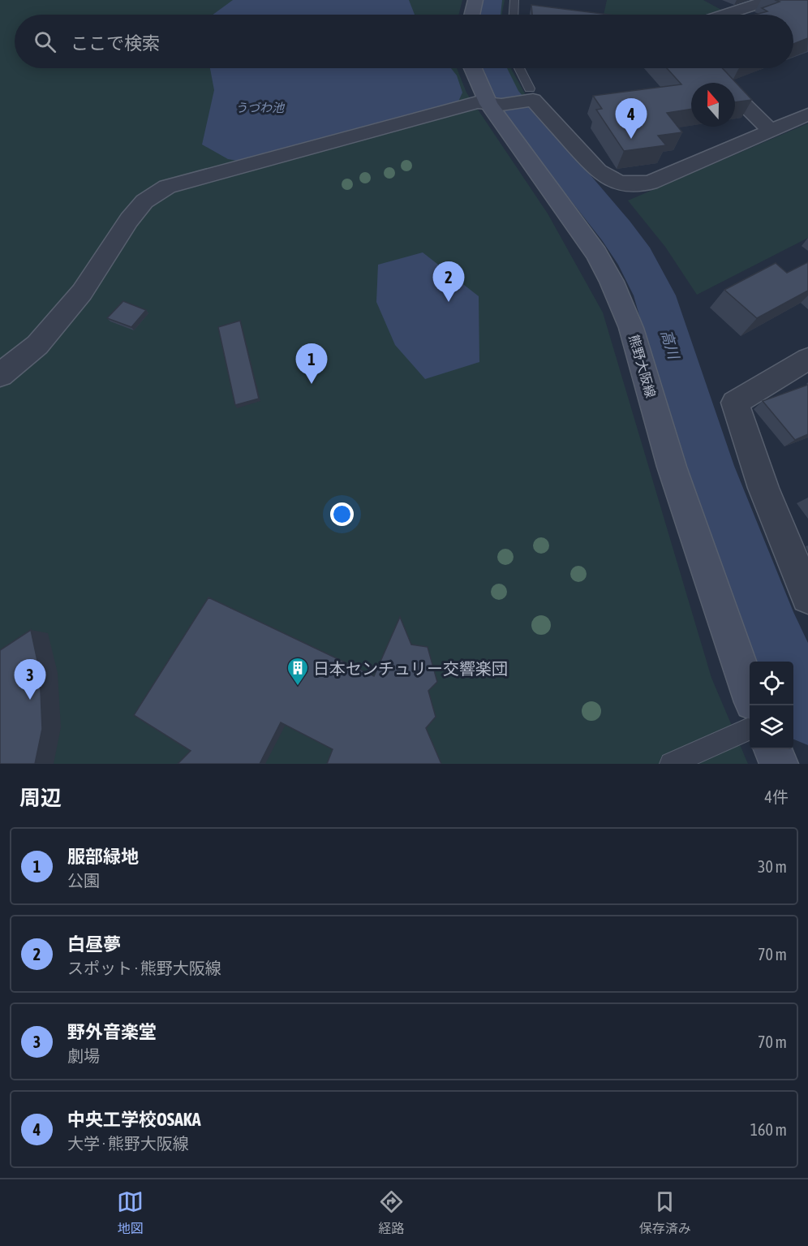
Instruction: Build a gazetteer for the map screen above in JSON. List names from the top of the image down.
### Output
{
  "streets": {
    "main road": ["熊野大阪線"]
  },
  "water": ["うづわ池", "高川"],
  "places": {
    "building": ["日本センチュリー交響楽団"]
  },
  "north": "top",
  "page": {
    "search": "ここで検索",
    "pins": [
      "4",
      "2",
      "1",
      "3"
    ],
    "heading": ["周辺", "4件"],
    "list": [
      {
        "mark": "1",
        "name": "服部緑地",
        "note": "公園",
        "value": "30 m"
      },
      {
        "mark": "2",
        "name": "白昼夢",
        "note": "スポット · 熊野大阪線",
        "value": "70 m"
      },
      {
        "mark": "3",
        "name": "野外音楽堂",
        "note": "劇場",
        "value": "70 m"
      },
      {
        "mark": "4",
        "name": "中央工学校OSAKA",
        "note": "大学 · 熊野大阪線",
        "value": "160 m"
      }
    ],
    "nav": ["地図", "経路", "保存済み"]
  }
}
